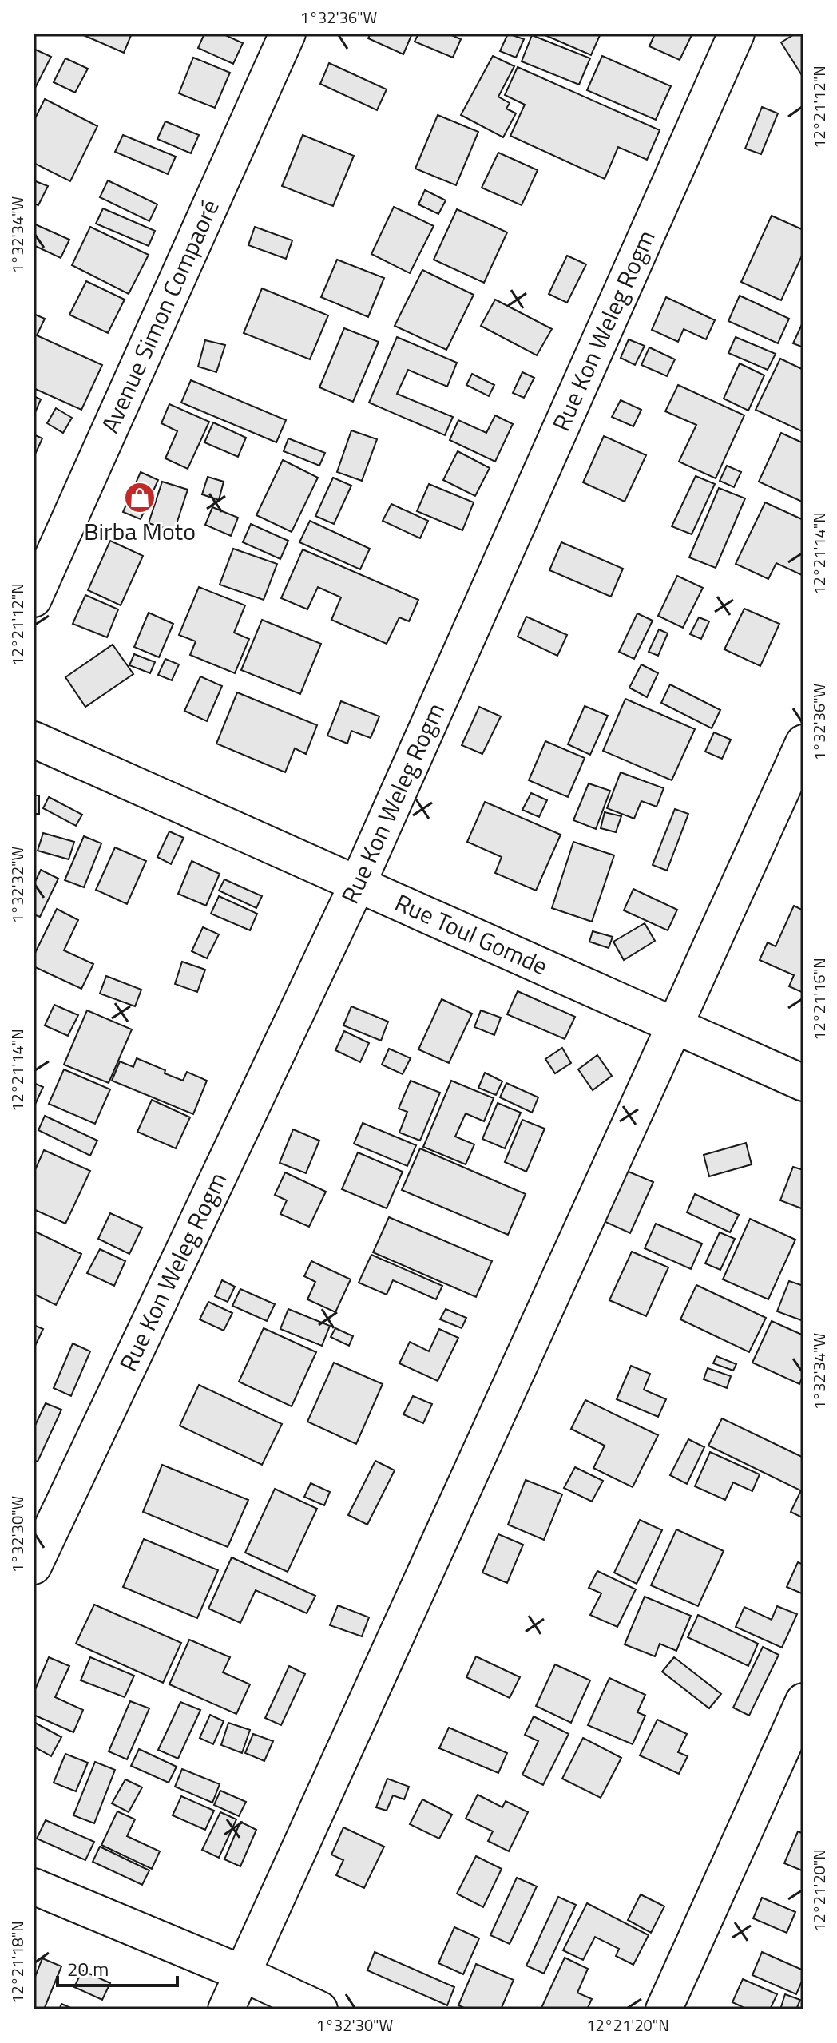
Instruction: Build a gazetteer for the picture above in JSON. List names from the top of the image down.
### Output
{
  "streets": {
    "street": ["Avenue Simon Compaoré", "Rue Kon Weleg Rogm", "Rue Toul Gomde"]
  },
  "crossings": [
    ["Rue Kon Weleg Rogm", "Rue Toul Gomde"]
  ],
  "places": {
    "shop": ["Birba Moto"]
  },
  "scale_bar": "20 m",
  "coordinates": [
    "1°32'36\"W",
    "12°21'12\"N",
    "1°32'34\"W",
    "12°21'14\"N",
    "1°32'32\"W",
    "12°21'16\"N",
    "1°32'30\"W",
    "12°21'20\"N",
    "12°21'18\"N"
  ]
}
